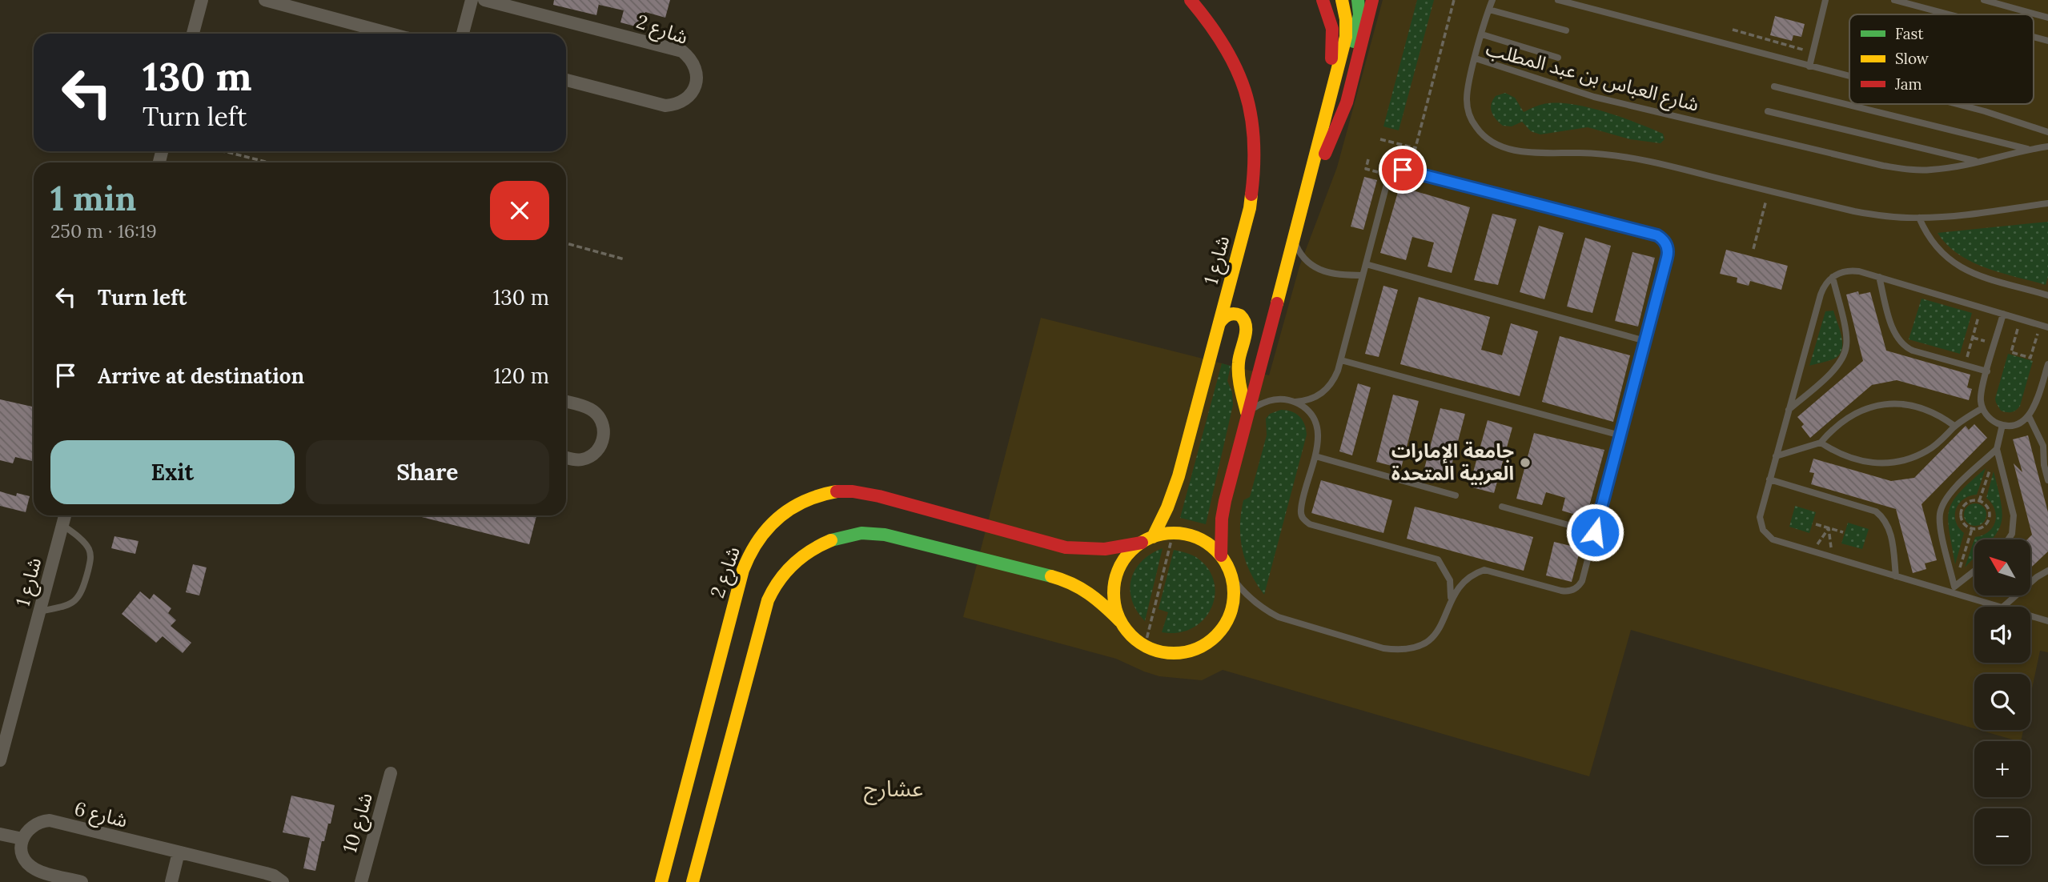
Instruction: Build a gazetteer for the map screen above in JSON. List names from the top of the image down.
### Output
{
  "streets": {
    "street": [
      "شارع 2",
      "شارع 1",
      "شارع 6",
      "شارع 10"
    ],
    "lane": ["شارع العباس بن عبد المطلب"]
  },
  "crossings": [
    ["شارع 2", "شارع 1"]
  ],
  "districts": ["عشارج"],
  "places": ["جامعة الإمارات العربية المتحدة"],
  "legend": ["Fast", "Slow", "Jam"],
  "north": "top left",
  "page": {
    "turn": ["130 m", "Turn left"],
    "heading": ["1 min", "250 m · 16:19"],
    "list": [
      {
        "name": "Turn left",
        "value": "130 m"
      },
      {
        "name": "Arrive at destination",
        "value": "120 m"
      }
    ],
    "buttons": ["Exit", "Share"],
    "map_buttons": ["+", "−"]
  }
}
